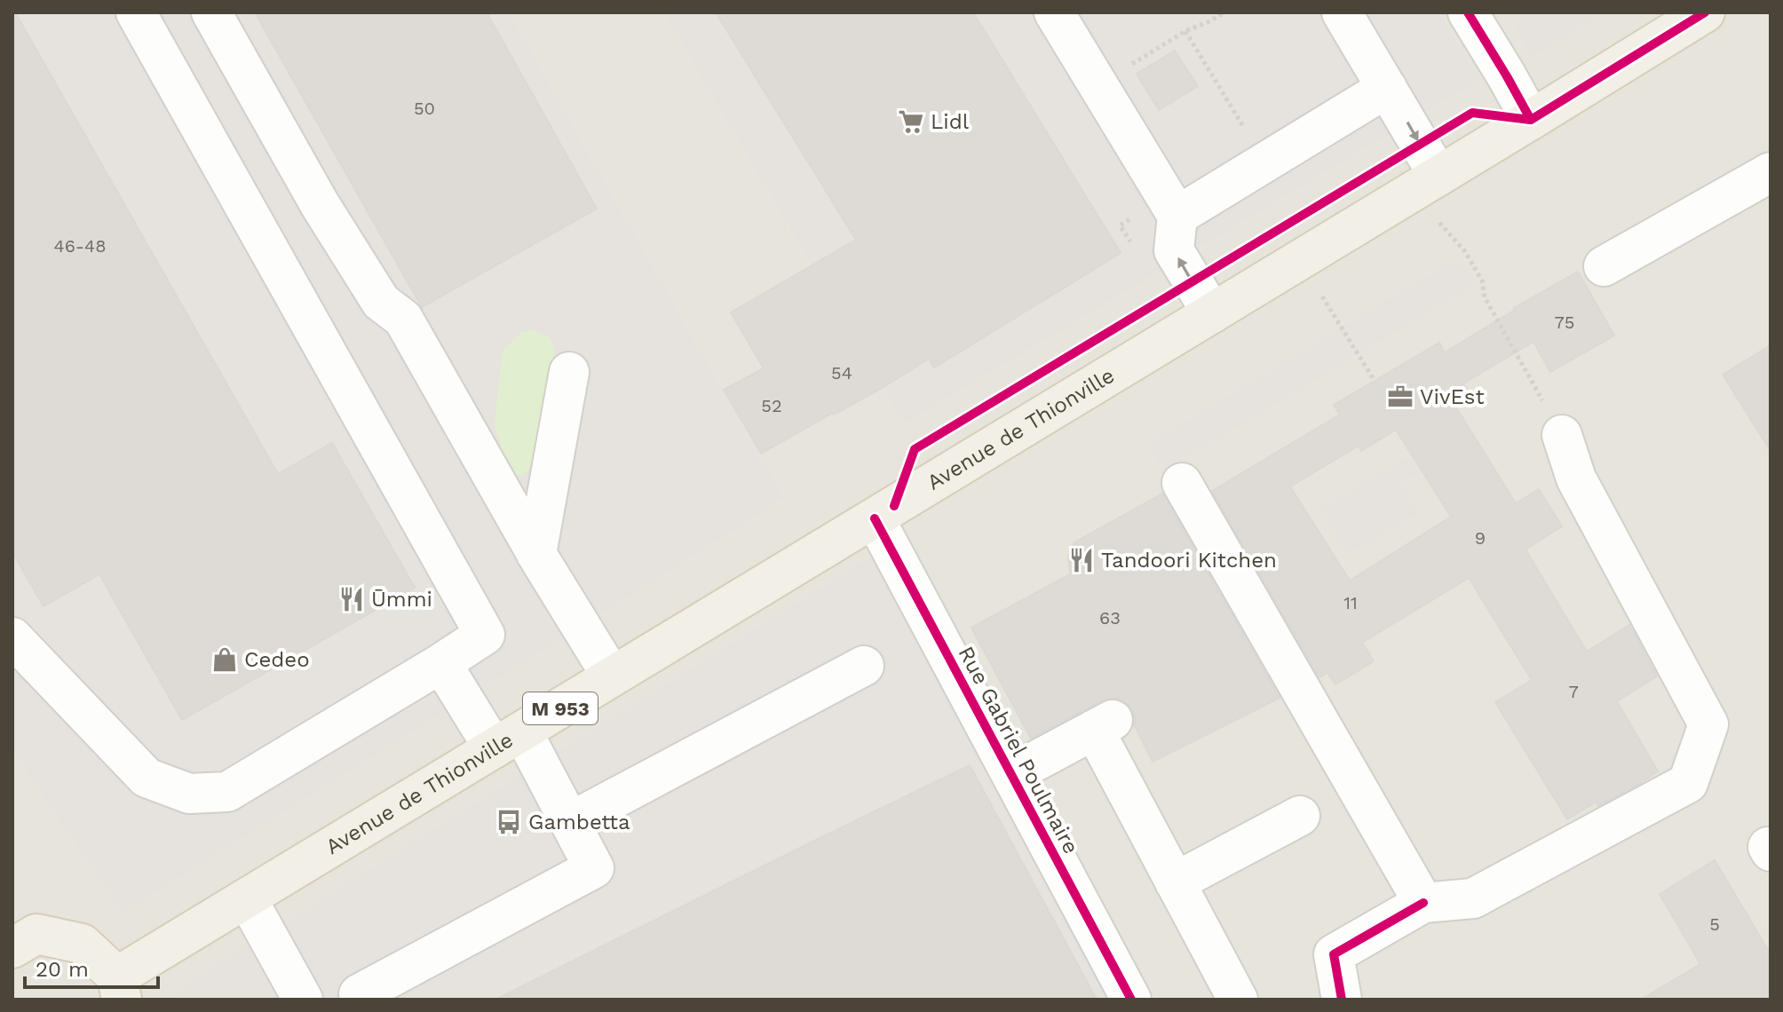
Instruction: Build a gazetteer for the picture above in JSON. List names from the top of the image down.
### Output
{
  "streets": {
    "main road": ["Avenue de Thionville", "M 953"],
    "street": ["Rue Gabriel Poulmaire"]
  },
  "crossings": [
    ["Avenue de Thionville", "Rue Gabriel Poulmaire"]
  ],
  "places": {
    "supermarket": ["Lidl"],
    "office": ["VivEst"],
    "restaurant": ["Tandoori Kitchen", "Ūmmi"],
    "shop": ["Cedeo"],
    "bus stop": ["Gambetta"]
  },
  "house_numbers": [
    "50",
    "46-48",
    "75",
    "54",
    "52",
    "9",
    "11",
    "63",
    "7",
    "5"
  ],
  "scale_bar": "20 m"
}
